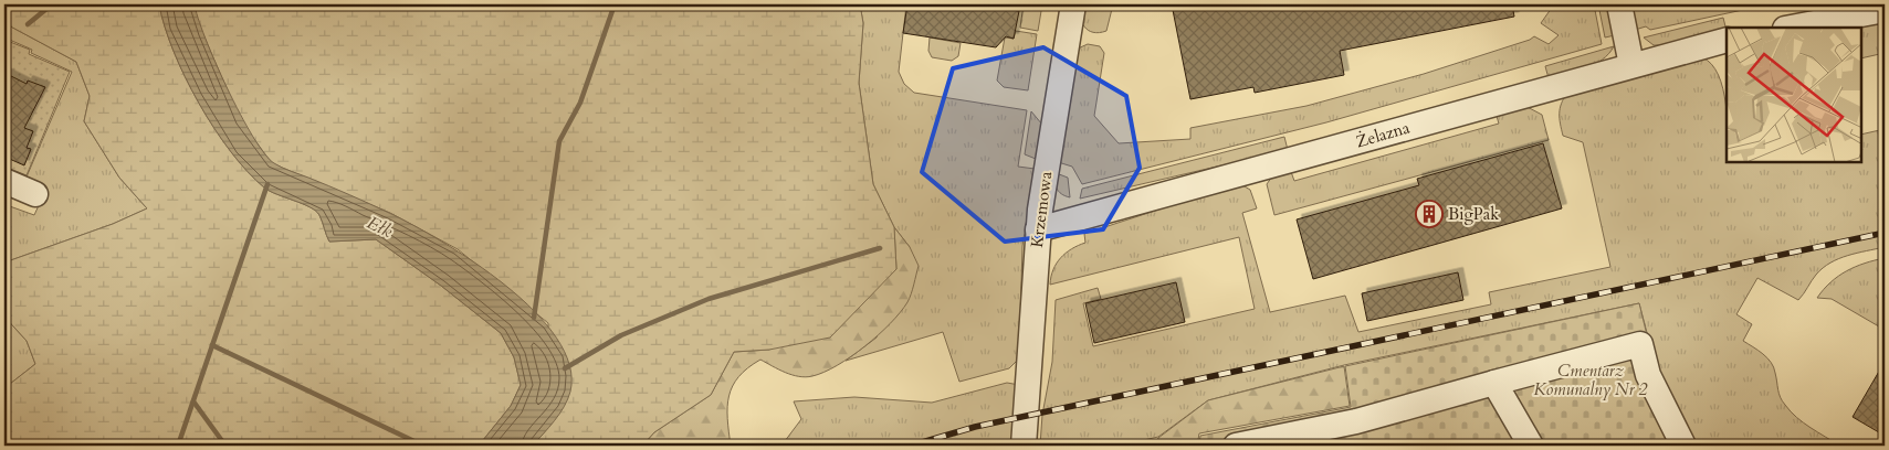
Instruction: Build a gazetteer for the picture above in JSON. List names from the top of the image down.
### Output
{
  "streets": {
    "street": ["Żelazna", "Krzemowa"]
  },
  "crossings": [
    ["Żelazna", "Krzemowa"]
  ],
  "water": ["Ełk"],
  "parks": ["Cmentarz Komunalny Nr 2"],
  "places": {
    "building": ["BigPak"]
  }
}
